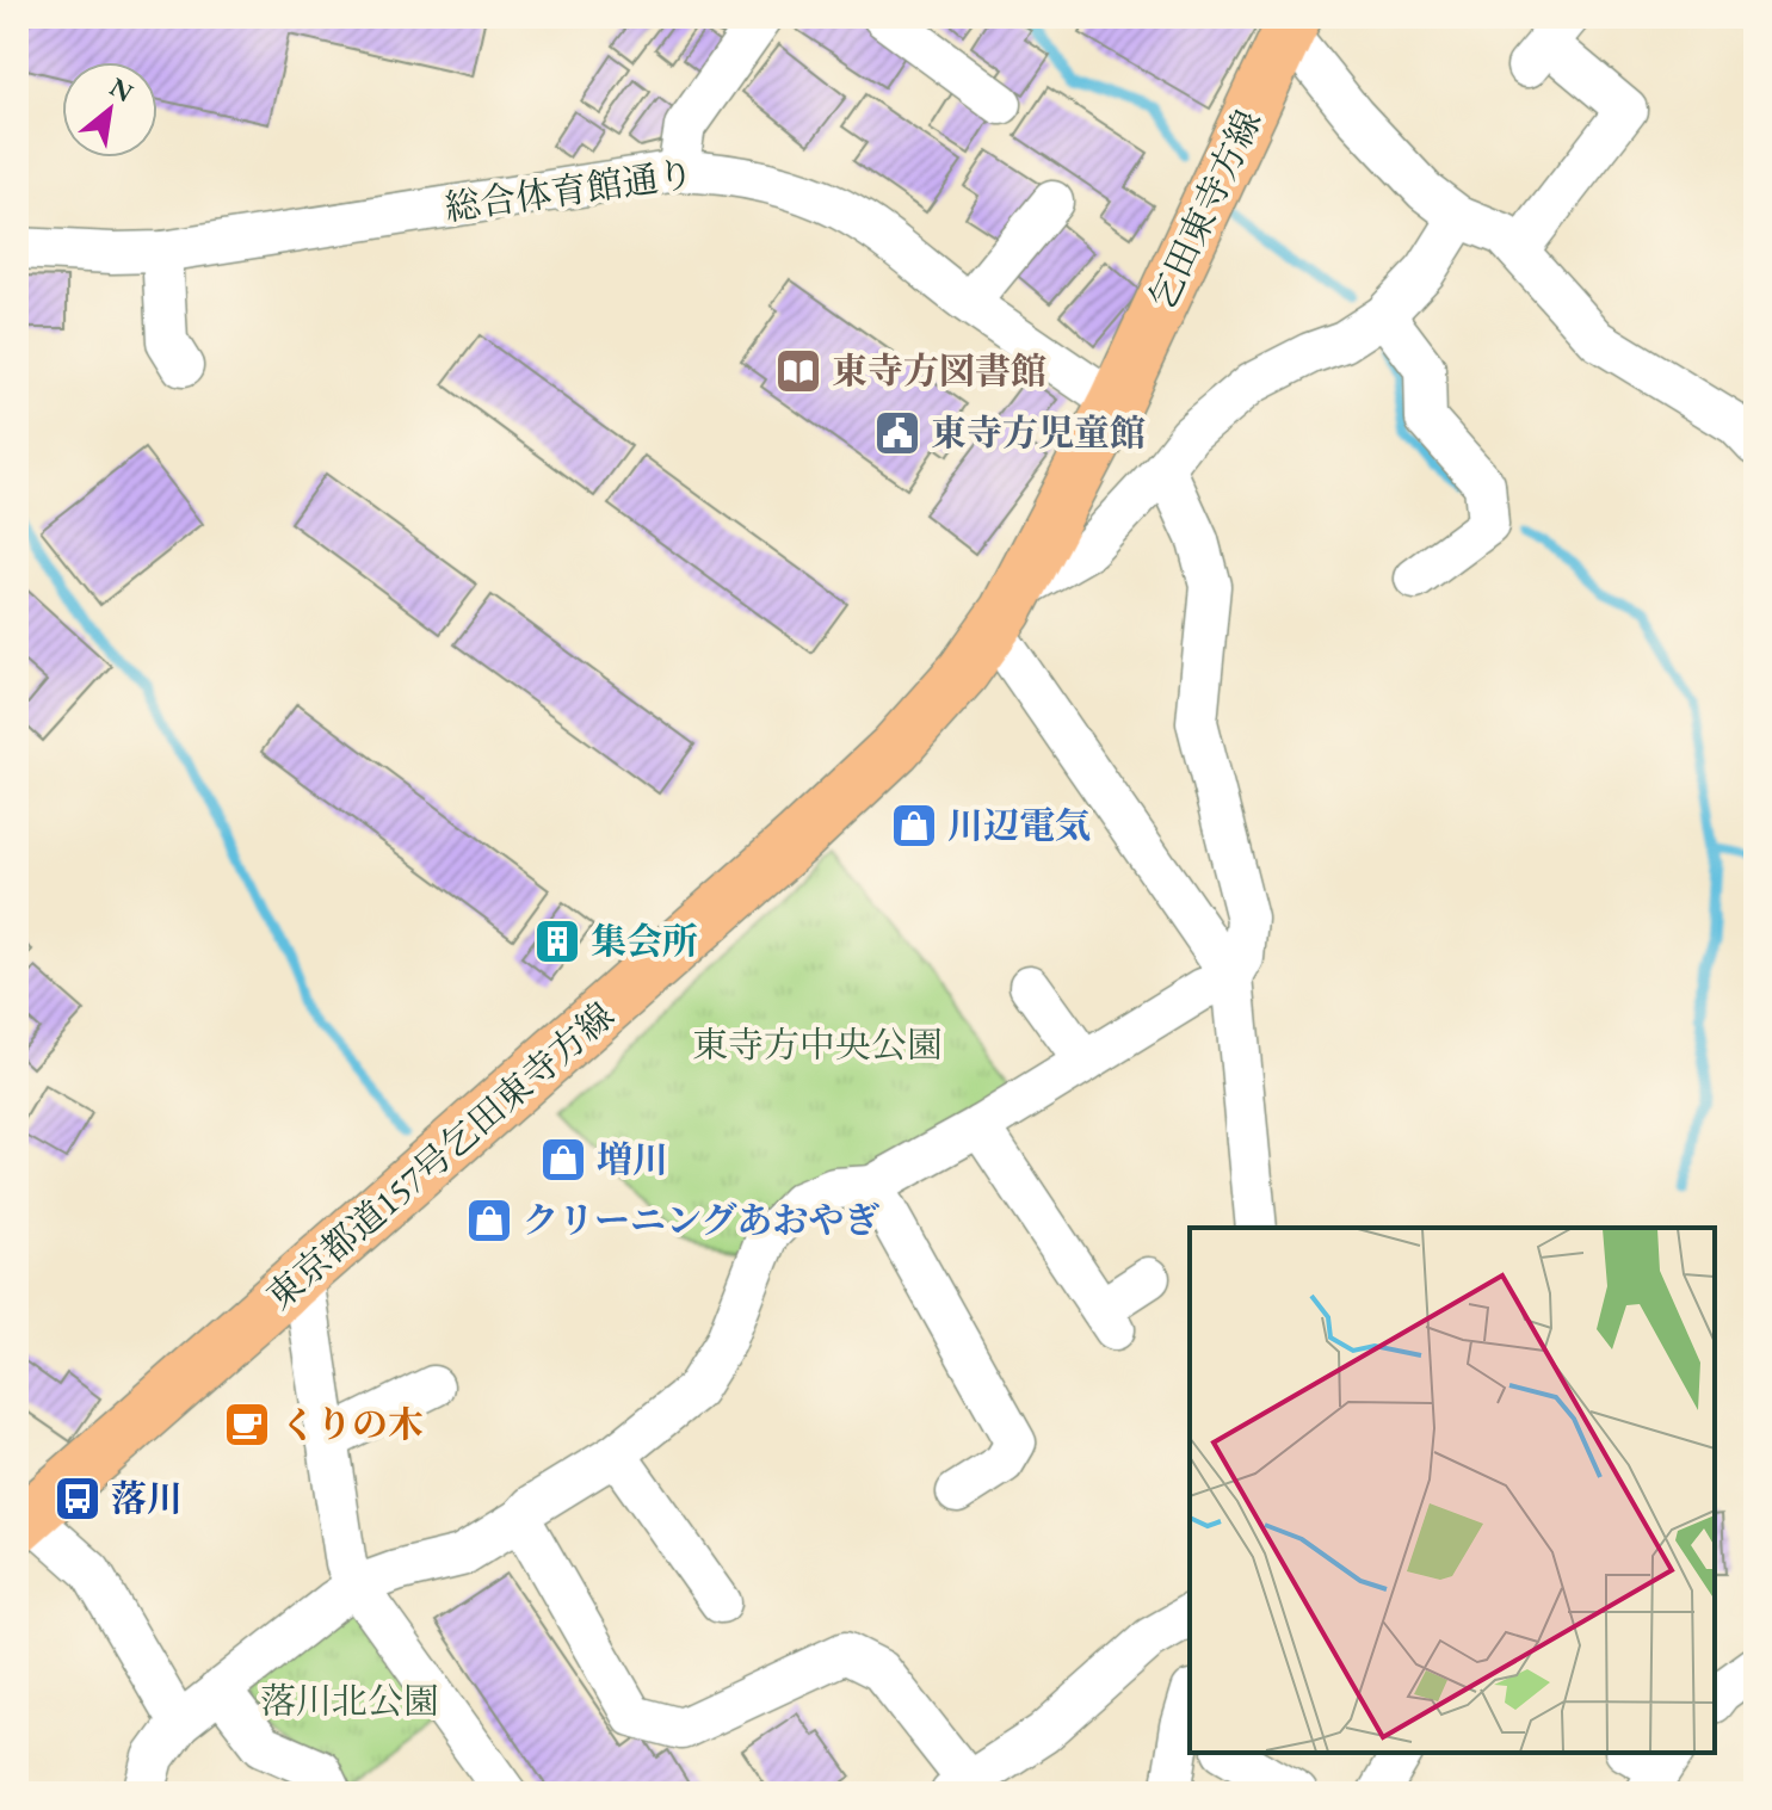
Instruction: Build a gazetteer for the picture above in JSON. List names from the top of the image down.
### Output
{
  "streets": {
    "main road": ["乞田東寺方線", "東京都道157号乞田東寺方線"],
    "street": ["総合体育館通り"]
  },
  "crossings": [
    ["総合体育館通り", "乞田東寺方線"],
    ["総合体育館通り", "東京都道157号乞田東寺方線"],
    ["乞田東寺方線", "東京都道157号乞田東寺方線"]
  ],
  "parks": ["東寺方中央公園", "落川北公園"],
  "places": {
    "library": ["東寺方図書館"],
    "public building": ["東寺方児童館"],
    "shop": ["川辺電気", "増川", "クリーニングあおやぎ"],
    "building": ["集会所"],
    "cafe": ["くりの木"],
    "bus stop": ["落川"]
  },
  "north": "top right"
}
